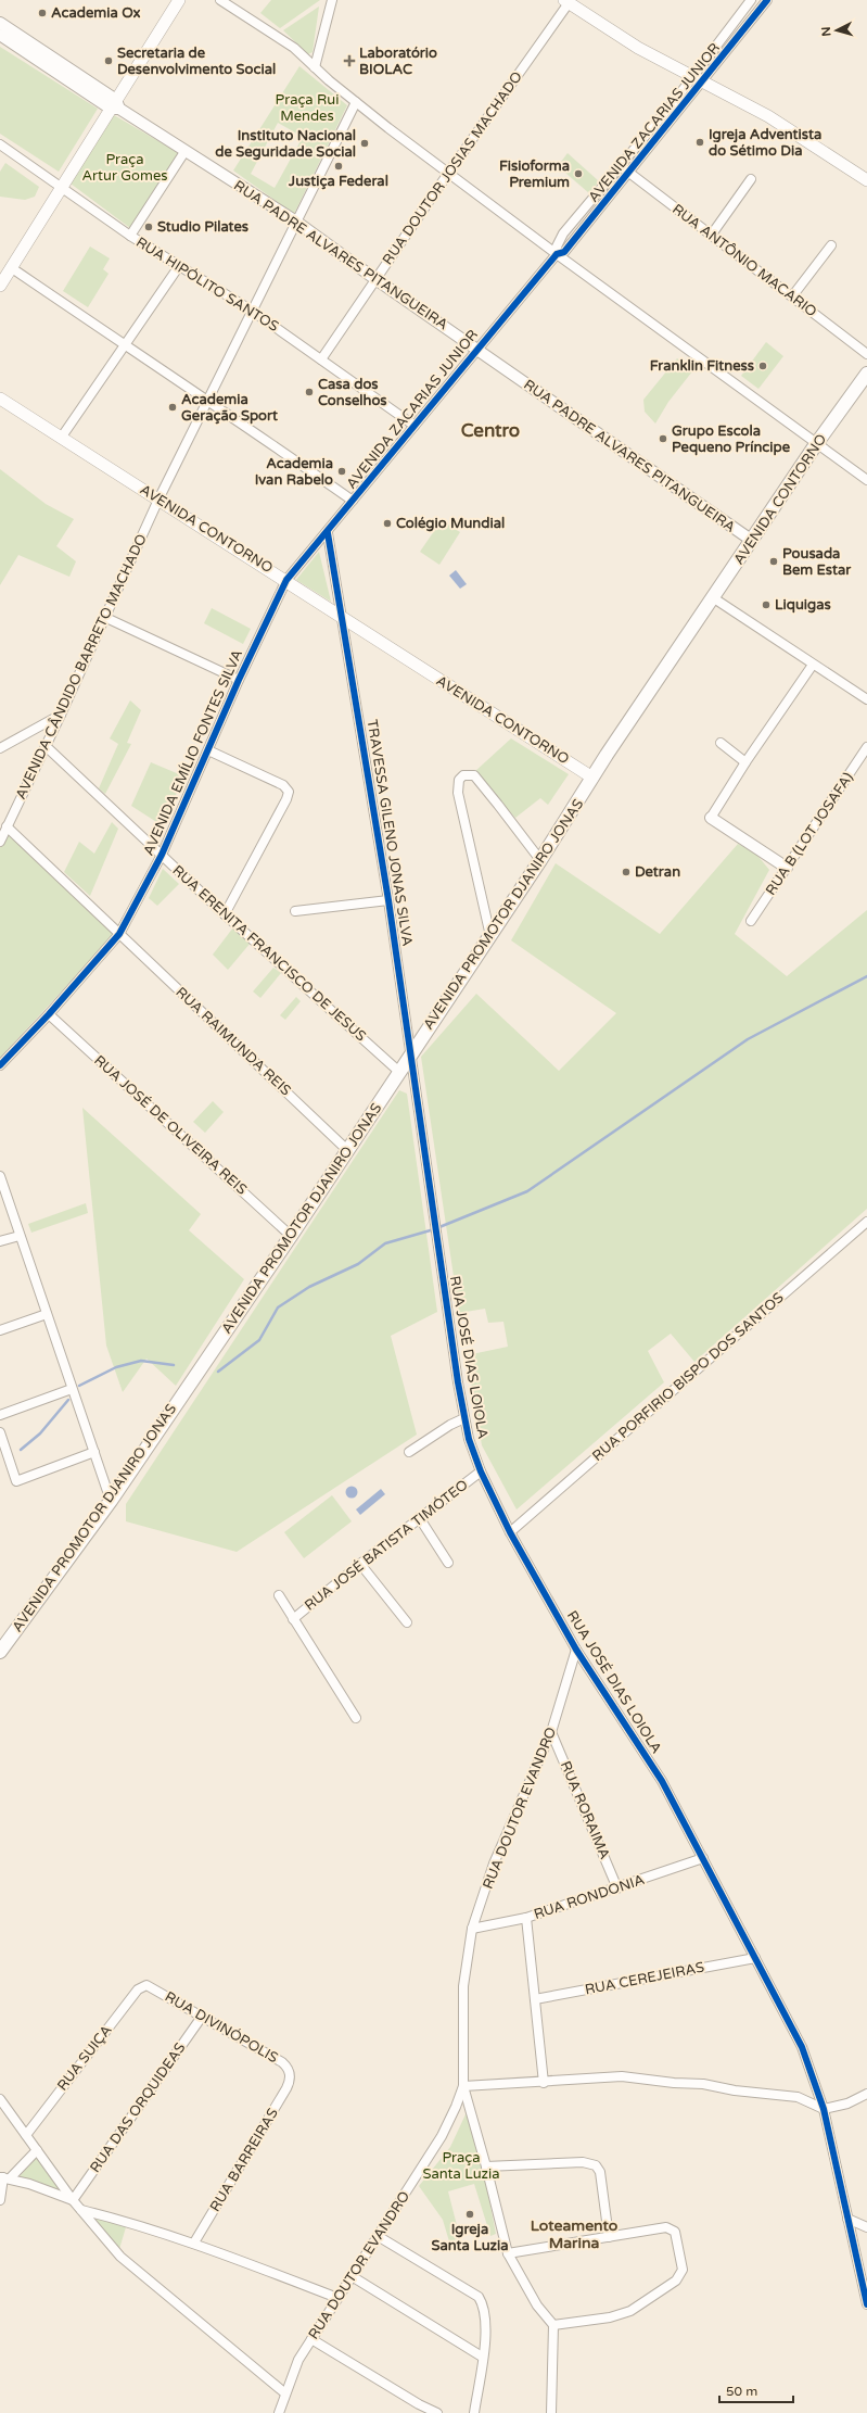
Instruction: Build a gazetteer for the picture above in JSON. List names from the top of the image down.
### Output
{
  "streets": {
    "main road": ["AVENIDA CONTORNO", "AVENIDA PROMOTOR DJANIRO JONAS"],
    "street": [
      "AVENIDA ZACARIAS JUNIOR",
      "RUA DOUTOR JOSIAS MACHADO",
      "RUA PADRE ALVARES PITANGUEIRA",
      "RUA ANTÔNIO MACARIO",
      "RUA HIPÓLITO SANTOS",
      "AVENIDA CÂNDIDO BARRETO MACHADO",
      "AVENIDA EMÍLIO FONTES SILVA",
      "TRAVESSA GILENO JONAS SILVA",
      "RUA B (LOT JOSAFA)",
      "RUA ERENITA FRANCISCO DE JESUS",
      "RUA RAIMUNDA REIS",
      "RUA JOSÉ DE OLIVEIRA REIS",
      "RUA JOSÉ DIAS LOIOLA",
      "RUA PORFIRIO BISPO DOS SANTOS",
      "RUA JOSÉ BATISTA TIMÓTEO",
      "RUA DOUTOR EVANDRO",
      "RUA RORAIMA",
      "RUA RONDONIA",
      "RUA CEREJEIRAS",
      "RUA DIVINÓPOLIS",
      "RUA SUIÇA",
      "RUA DAS ORQUIDEAS",
      "RUA BARREIRAS"
    ]
  },
  "crossings": [
    ["AVENIDA ZACARIAS JUNIOR", "RUA PADRE ALVARES PITANGUEIRA"],
    ["AVENIDA ZACARIAS JUNIOR", "RUA ANTÔNIO MACARIO"],
    ["AVENIDA ZACARIAS JUNIOR", "RUA HIPÓLITO SANTOS"],
    ["AVENIDA ZACARIAS JUNIOR", "AVENIDA CONTORNO"],
    ["AVENIDA ZACARIAS JUNIOR", "AVENIDA EMÍLIO FONTES SILVA"],
    ["AVENIDA ZACARIAS JUNIOR", "TRAVESSA GILENO JONAS SILVA"],
    ["RUA DOUTOR JOSIAS MACHADO", "RUA PADRE ALVARES PITANGUEIRA"],
    ["RUA DOUTOR JOSIAS MACHADO", "RUA HIPÓLITO SANTOS"],
    ["RUA PADRE ALVARES PITANGUEIRA", "AVENIDA CONTORNO"],
    ["RUA PADRE ALVARES PITANGUEIRA", "AVENIDA CÂNDIDO BARRETO MACHADO"],
    ["RUA HIPÓLITO SANTOS", "AVENIDA CÂNDIDO BARRETO MACHADO"],
    ["AVENIDA CONTORNO", "AVENIDA CÂNDIDO BARRETO MACHADO"],
    ["AVENIDA CONTORNO", "AVENIDA EMÍLIO FONTES SILVA"],
    ["AVENIDA CONTORNO", "TRAVESSA GILENO JONAS SILVA"],
    ["AVENIDA CONTORNO", "AVENIDA PROMOTOR DJANIRO JONAS"],
    ["AVENIDA CÂNDIDO BARRETO MACHADO", "RUA ERENITA FRANCISCO DE JESUS"],
    ["AVENIDA CÂNDIDO BARRETO MACHADO", "RUA RAIMUNDA REIS"],
    ["AVENIDA EMÍLIO FONTES SILVA", "RUA ERENITA FRANCISCO DE JESUS"],
    ["AVENIDA EMÍLIO FONTES SILVA", "RUA RAIMUNDA REIS"],
    ["AVENIDA EMÍLIO FONTES SILVA", "RUA JOSÉ DE OLIVEIRA REIS"],
    ["TRAVESSA GILENO JONAS SILVA", "AVENIDA PROMOTOR DJANIRO JONAS"],
    ["TRAVESSA GILENO JONAS SILVA", "RUA JOSÉ DIAS LOIOLA"],
    ["AVENIDA PROMOTOR DJANIRO JONAS", "RUA ERENITA FRANCISCO DE JESUS"],
    ["AVENIDA PROMOTOR DJANIRO JONAS", "RUA RAIMUNDA REIS"],
    ["AVENIDA PROMOTOR DJANIRO JONAS", "RUA JOSÉ DE OLIVEIRA REIS"],
    ["AVENIDA PROMOTOR DJANIRO JONAS", "RUA JOSÉ DIAS LOIOLA"],
    ["RUA JOSÉ DIAS LOIOLA", "RUA PORFIRIO BISPO DOS SANTOS"],
    ["RUA JOSÉ DIAS LOIOLA", "RUA JOSÉ BATISTA TIMÓTEO"],
    ["RUA JOSÉ DIAS LOIOLA", "RUA DOUTOR EVANDRO"],
    ["RUA JOSÉ DIAS LOIOLA", "RUA RONDONIA"],
    ["RUA JOSÉ DIAS LOIOLA", "RUA CEREJEIRAS"],
    ["RUA DOUTOR EVANDRO", "RUA RORAIMA"],
    ["RUA DOUTOR EVANDRO", "RUA RONDONIA"],
    ["RUA RORAIMA", "RUA RONDONIA"],
    ["RUA DIVINÓPOLIS", "RUA SUIÇA"],
    ["RUA DIVINÓPOLIS", "RUA DAS ORQUIDEAS"],
    ["RUA DIVINÓPOLIS", "RUA BARREIRAS"]
  ],
  "districts": ["Centro", "Loteamento Marina"],
  "parks": ["Praça Rui Mendes", "Praça Artur Gomes", "Praça Santa Luzia"],
  "places": {
    "other": [
      "Academia Ox",
      "Secretaria de Desenvolvimento Social",
      "Igreja Adventista do Sétimo Dia",
      "Instituto Nacional de Seguridade Social",
      "Justiça Federal",
      "Fisioforma Premium",
      "Studio Pilates",
      "Franklin Fitness",
      "Casa dos Conselhos",
      "Academia Geração Sport",
      "Grupo Escola Pequeno Príncipe",
      "Academia Ivan Rabelo",
      "Colégio Mundial",
      "Pousada Bem Estar",
      "Liquigas",
      "Detran",
      "Igreja Santa Luzia"
    ],
    "health": ["Laboratório BIOLAC"]
  },
  "scale_bar": "50 m",
  "north": "left"
}
